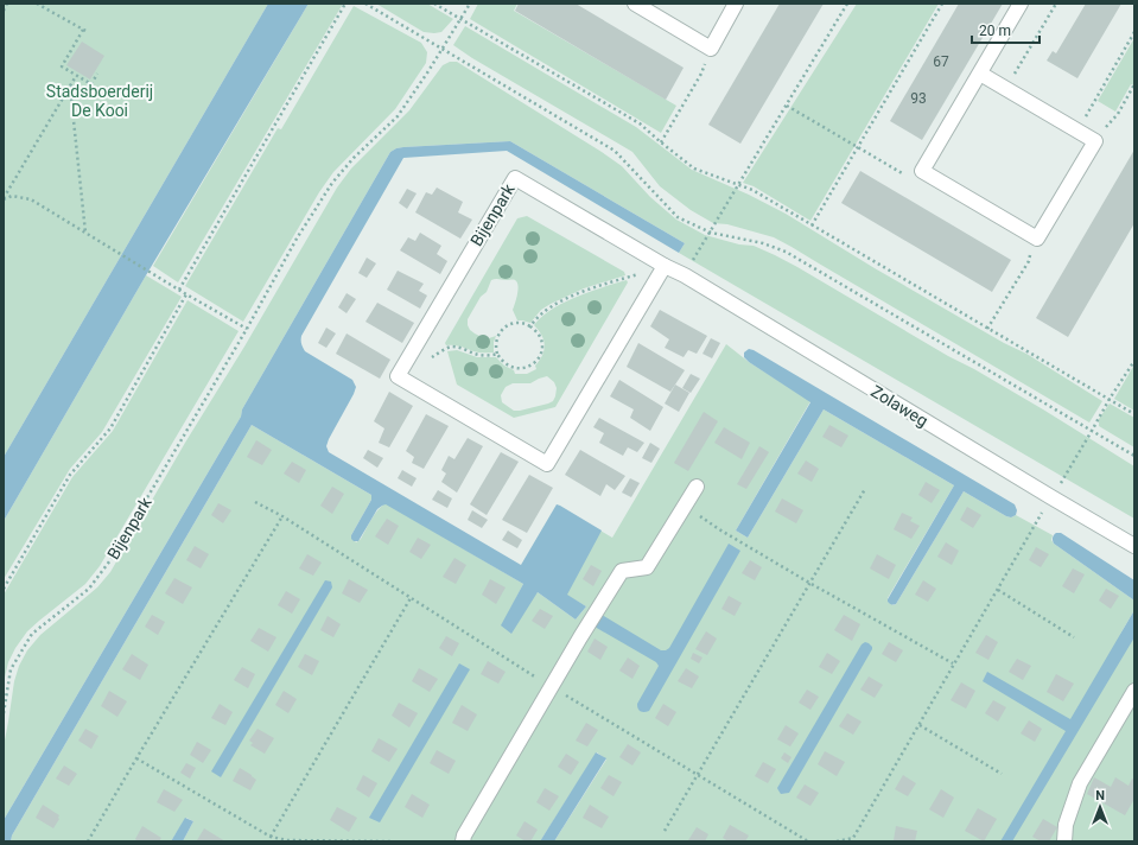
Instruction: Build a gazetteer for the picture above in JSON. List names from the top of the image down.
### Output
{
  "streets": {
    "street": ["Bijenpark", "Zolaweg"]
  },
  "crossings": [
    ["Bijenpark", "Zolaweg"]
  ],
  "parks": ["Stadsboerderij De Kooi"],
  "house_numbers": ["67", "93"],
  "scale_bar": "20 m",
  "north": "top"
}
